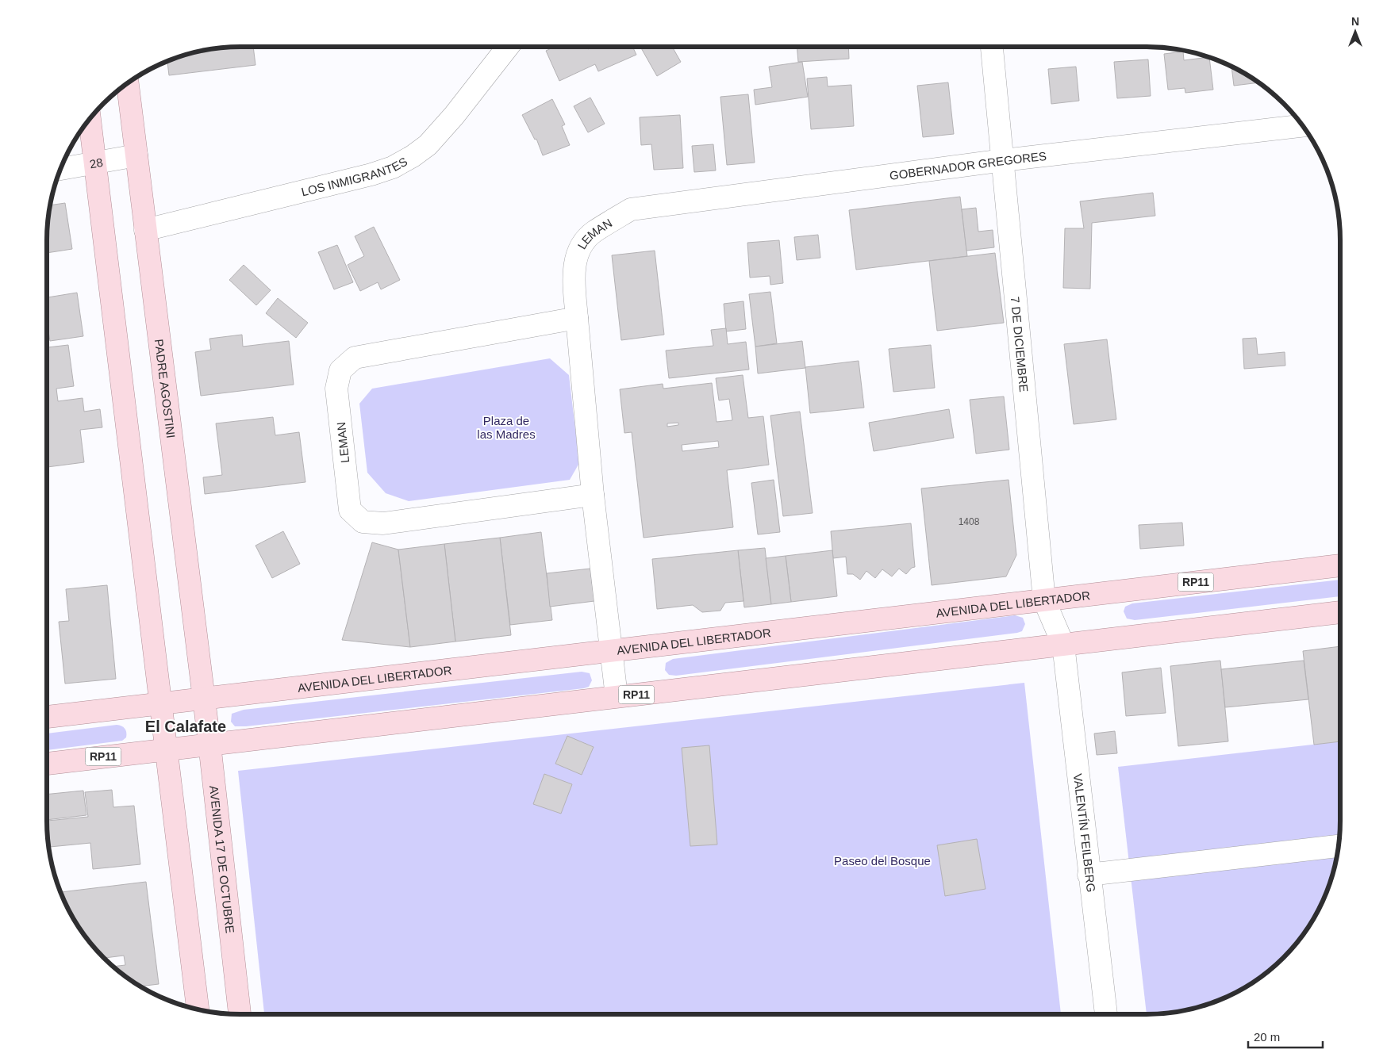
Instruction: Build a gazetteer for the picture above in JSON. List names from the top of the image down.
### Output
{
  "streets": {
    "main road": [
      "PADRE AGOSTINI",
      "RP11",
      "AVENIDA DEL LIBERTADOR",
      "AVENIDA 17 DE OCTUBRE"
    ],
    "street": [
      "28",
      "GOBERNADOR GREGORES",
      "LOS INMIGRANTES",
      "LEMAN",
      "7 DE DICIEMBRE",
      "VALENTÍN FEILBERG"
    ]
  },
  "crossings": [
    ["28", "PADRE AGOSTINI"],
    ["GOBERNADOR GREGORES", "LEMAN"],
    ["GOBERNADOR GREGORES", "7 DE DICIEMBRE"],
    ["LOS INMIGRANTES", "PADRE AGOSTINI"],
    ["LEMAN", "RP11"],
    ["LEMAN", "AVENIDA DEL LIBERTADOR"],
    ["7 DE DICIEMBRE", "RP11"],
    ["7 DE DICIEMBRE", "AVENIDA DEL LIBERTADOR"],
    ["7 DE DICIEMBRE", "VALENTÍN FEILBERG"],
    ["PADRE AGOSTINI", "AVENIDA DEL LIBERTADOR"],
    ["PADRE AGOSTINI", "AVENIDA 17 DE OCTUBRE"],
    ["RP11", "VALENTÍN FEILBERG"],
    ["RP11", "AVENIDA 17 DE OCTUBRE"],
    ["AVENIDA DEL LIBERTADOR", "AVENIDA 17 DE OCTUBRE"]
  ],
  "districts": ["El Calafate"],
  "parks": ["Plaza de las Madres", "Paseo del Bosque"],
  "house_numbers": ["1408"],
  "scale_bar": "20 m",
  "north": "top"
}
